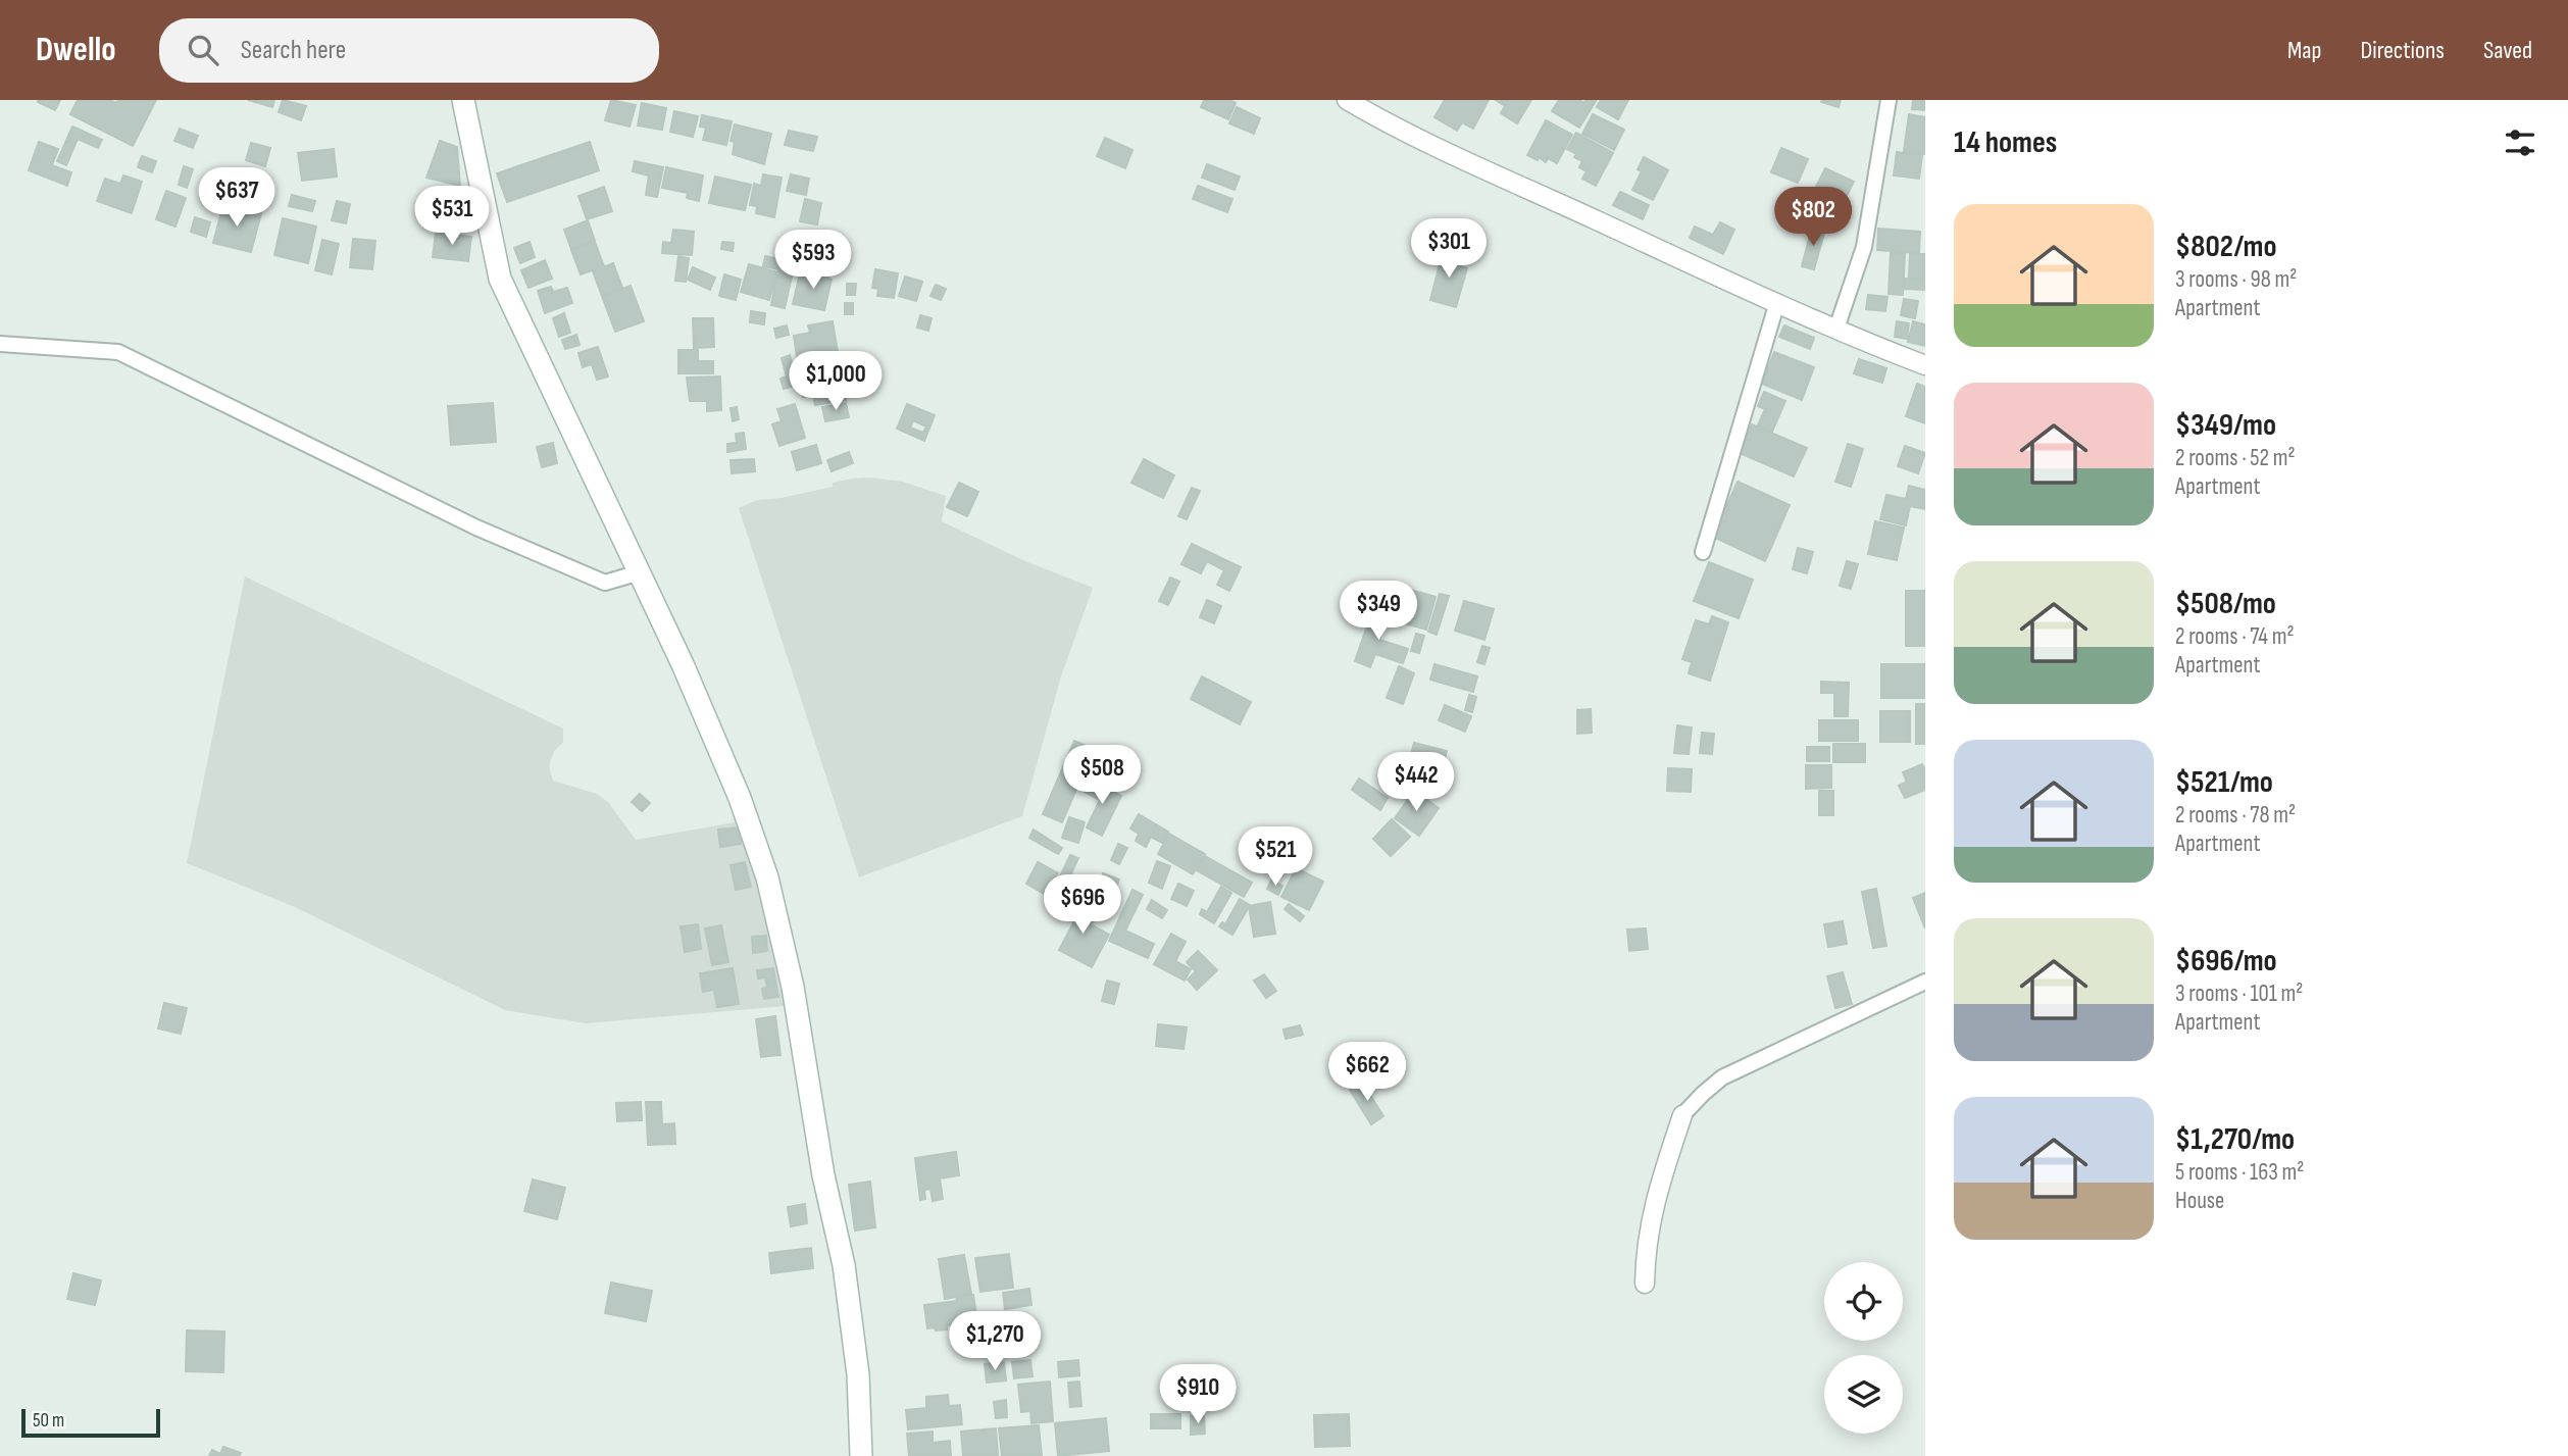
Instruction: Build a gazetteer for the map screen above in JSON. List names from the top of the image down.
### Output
{
  "scale_bar": "50 m",
  "page": {
    "header": "Dwello",
    "search": "Search here",
    "nav": ["Map", "Directions", "Saved"],
    "heading": "14 homes",
    "price": [
      "$637",
      "$531",
      "$802",
      "$301",
      "$593",
      "$1,000",
      "$349",
      "$508",
      "$442",
      "$521",
      "$696",
      "$662",
      "$1,270",
      "$910"
    ],
    "list": [
      {
        "name": "$802/mo",
        "note": "3 rooms · 98 m² · Apartment"
      },
      {
        "name": "$349/mo",
        "note": "2 rooms · 52 m² · Apartment"
      },
      {
        "name": "$508/mo",
        "note": "2 rooms · 74 m² · Apartment"
      },
      {
        "name": "$521/mo",
        "note": "2 rooms · 78 m² · Apartment"
      },
      {
        "name": "$696/mo",
        "note": "3 rooms · 101 m² · Apartment"
      },
      {
        "name": "$1,270/mo",
        "note": "5 rooms · 163 m² · House"
      }
    ],
    "scale": "50 m"
  }
}
